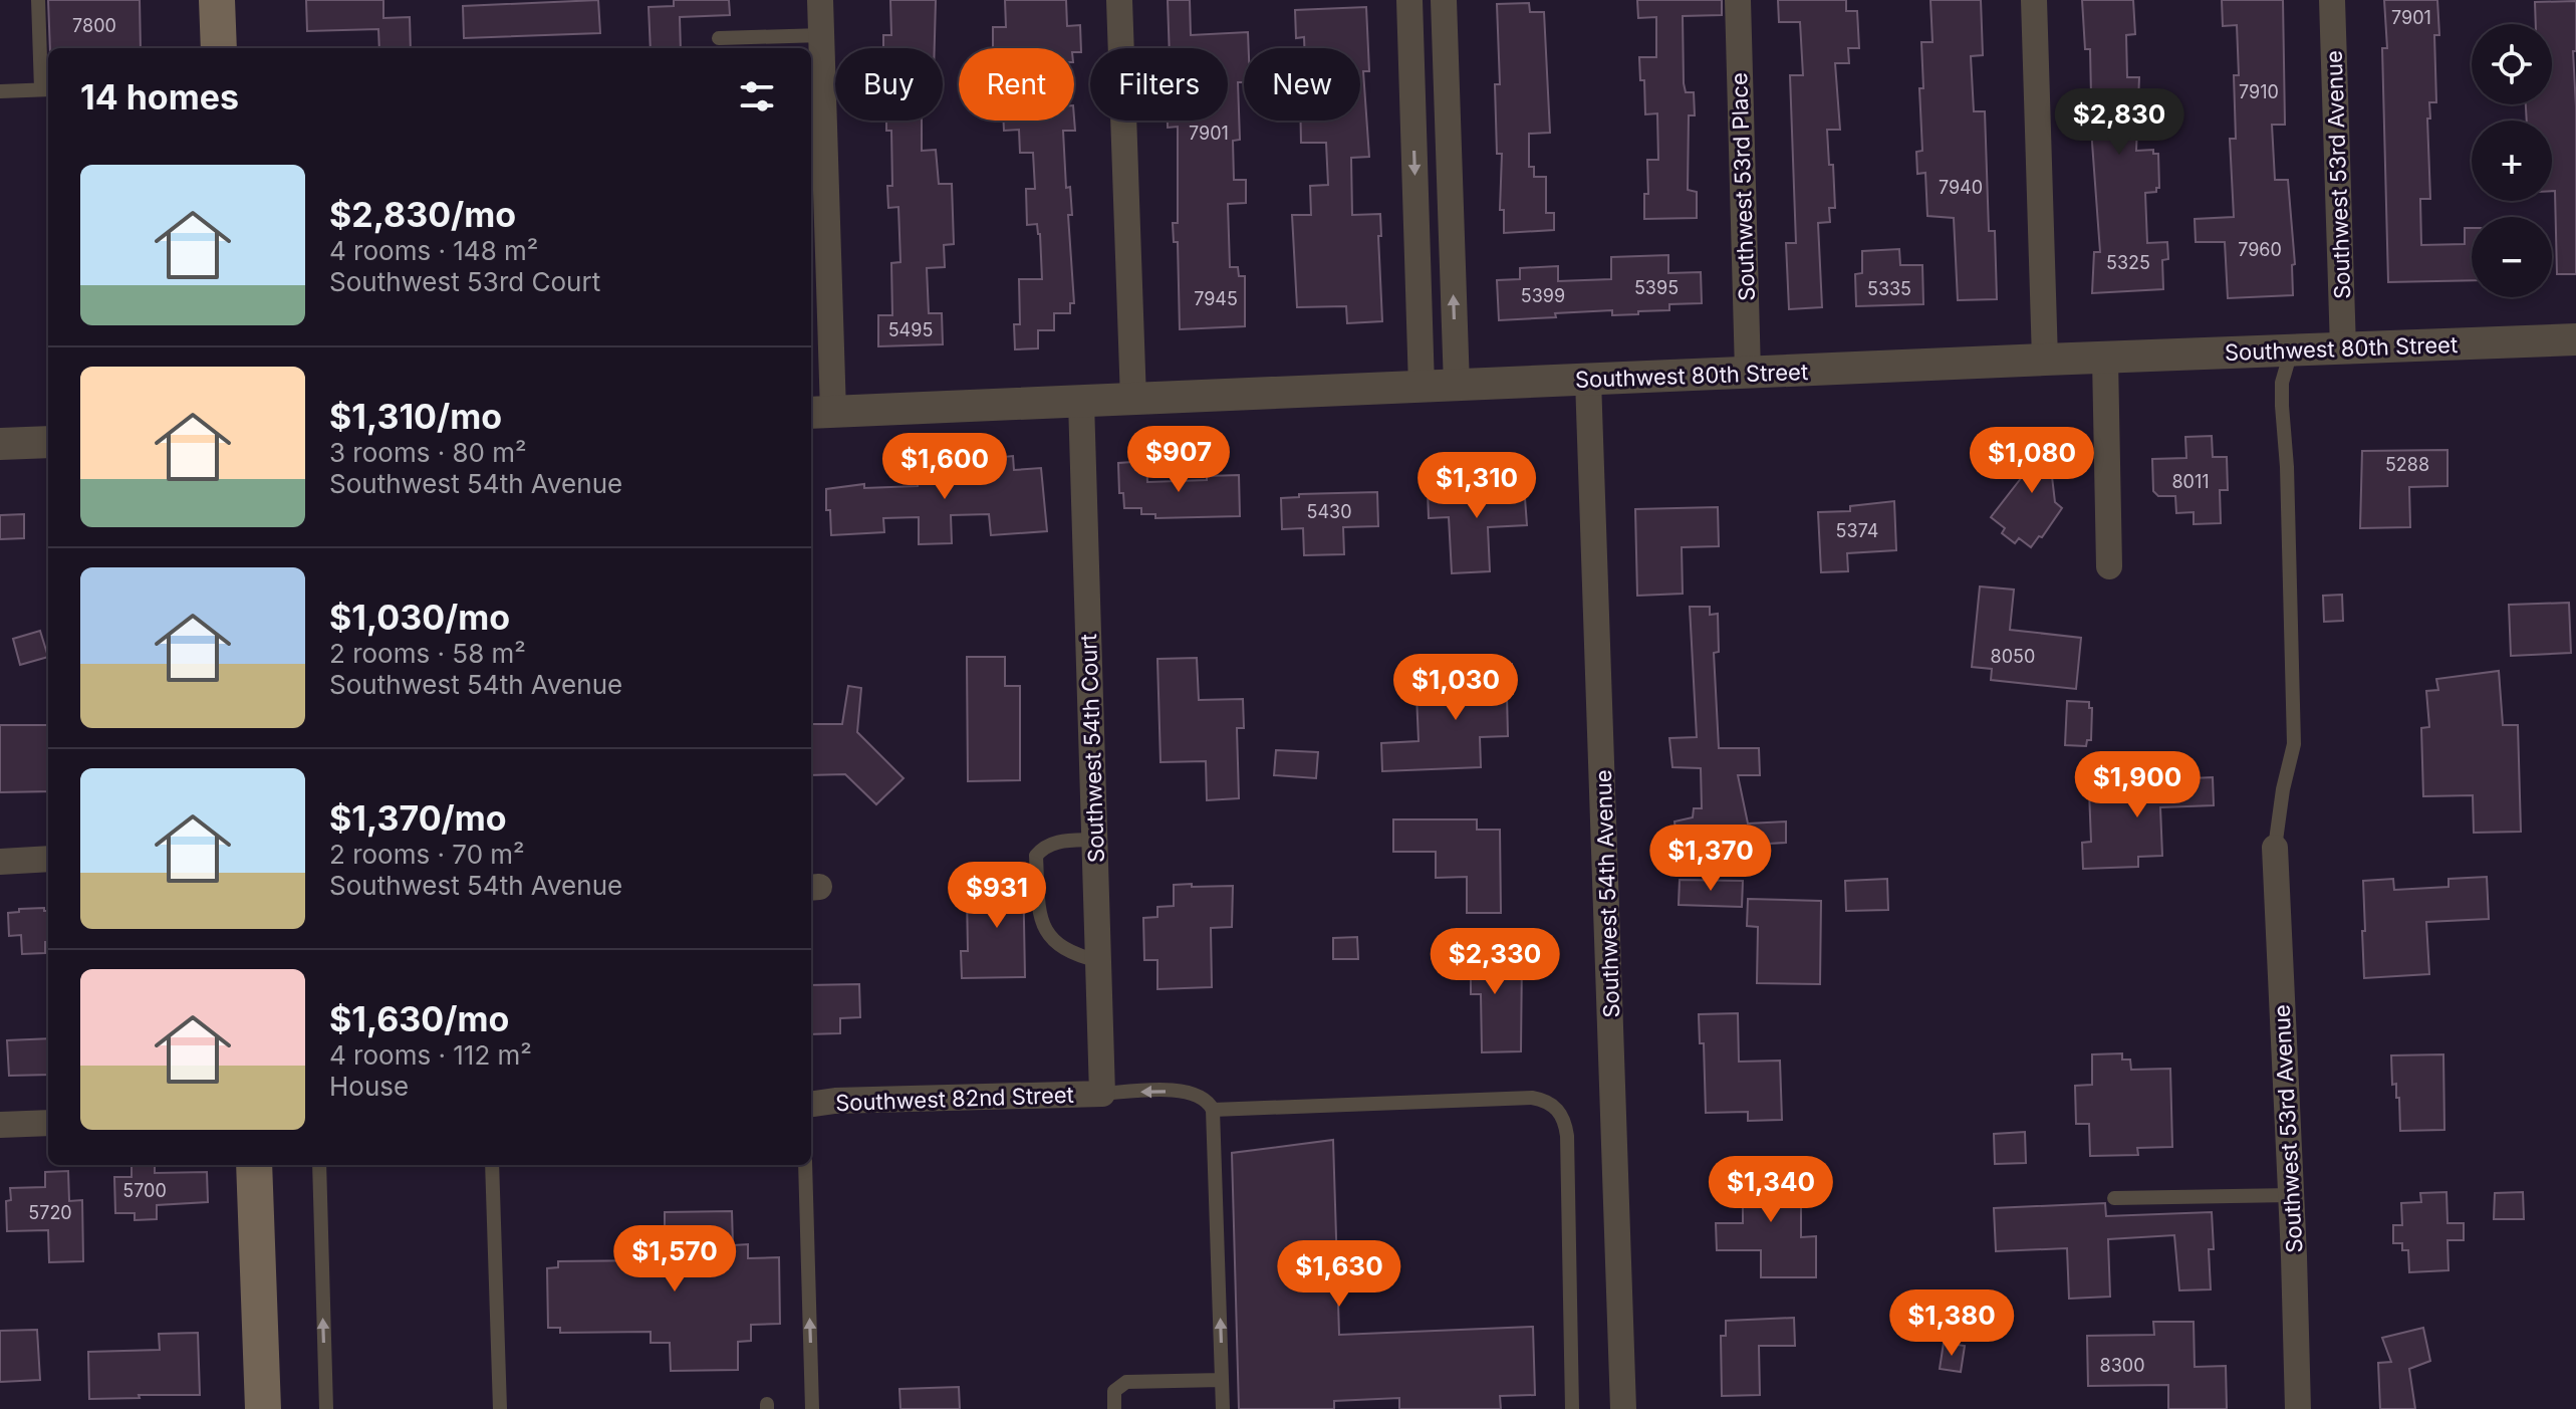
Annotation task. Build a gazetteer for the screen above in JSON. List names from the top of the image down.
{
  "streets": {
    "street": [
      "Southwest 53rd Avenue",
      "Southwest 53rd Place",
      "Southwest 80th Street",
      "Southwest 54th Court",
      "Southwest 54th Avenue",
      "Southwest 82nd Street"
    ]
  },
  "crossings": [
    ["Southwest 53rd Avenue", "Southwest 80th Street"],
    ["Southwest 53rd Place", "Southwest 80th Street"],
    ["Southwest 80th Street", "Southwest 54th Court"],
    ["Southwest 80th Street", "Southwest 54th Avenue"],
    ["Southwest 54th Court", "Southwest 82nd Street"]
  ],
  "house_numbers": [
    "7901",
    "7800",
    "7910",
    "7901",
    "7940",
    "7960",
    "5325",
    "5395",
    "5335",
    "5399",
    "7945",
    "5495",
    "5288",
    "8011",
    "5430",
    "5374",
    "8050",
    "5700",
    "5720",
    "8300"
  ],
  "page": {
    "map_buttons": ["+", "−"],
    "chip": [
      "Buy",
      "Rent",
      "Filters",
      "New"
    ],
    "heading": "14 homes",
    "price": [
      "$2,830",
      "$907",
      "$1,080",
      "$1,600",
      "$1,310",
      "$1,030",
      "$1,900",
      "$1,370",
      "$931",
      "$2,330",
      "$1,340",
      "$1,570",
      "$1,630",
      "$1,380"
    ],
    "list": [
      {
        "name": "$2,830/mo",
        "note": "4 rooms · 148 m² · Southwest 53rd Court"
      },
      {
        "name": "$1,310/mo",
        "note": "3 rooms · 80 m² · Southwest 54th Avenue"
      },
      {
        "name": "$1,030/mo",
        "note": "2 rooms · 58 m² · Southwest 54th Avenue"
      },
      {
        "name": "$1,370/mo",
        "note": "2 rooms · 70 m² · Southwest 54th Avenue"
      },
      {
        "name": "$1,630/mo",
        "note": "4 rooms · 112 m² · House"
      }
    ]
  }
}
